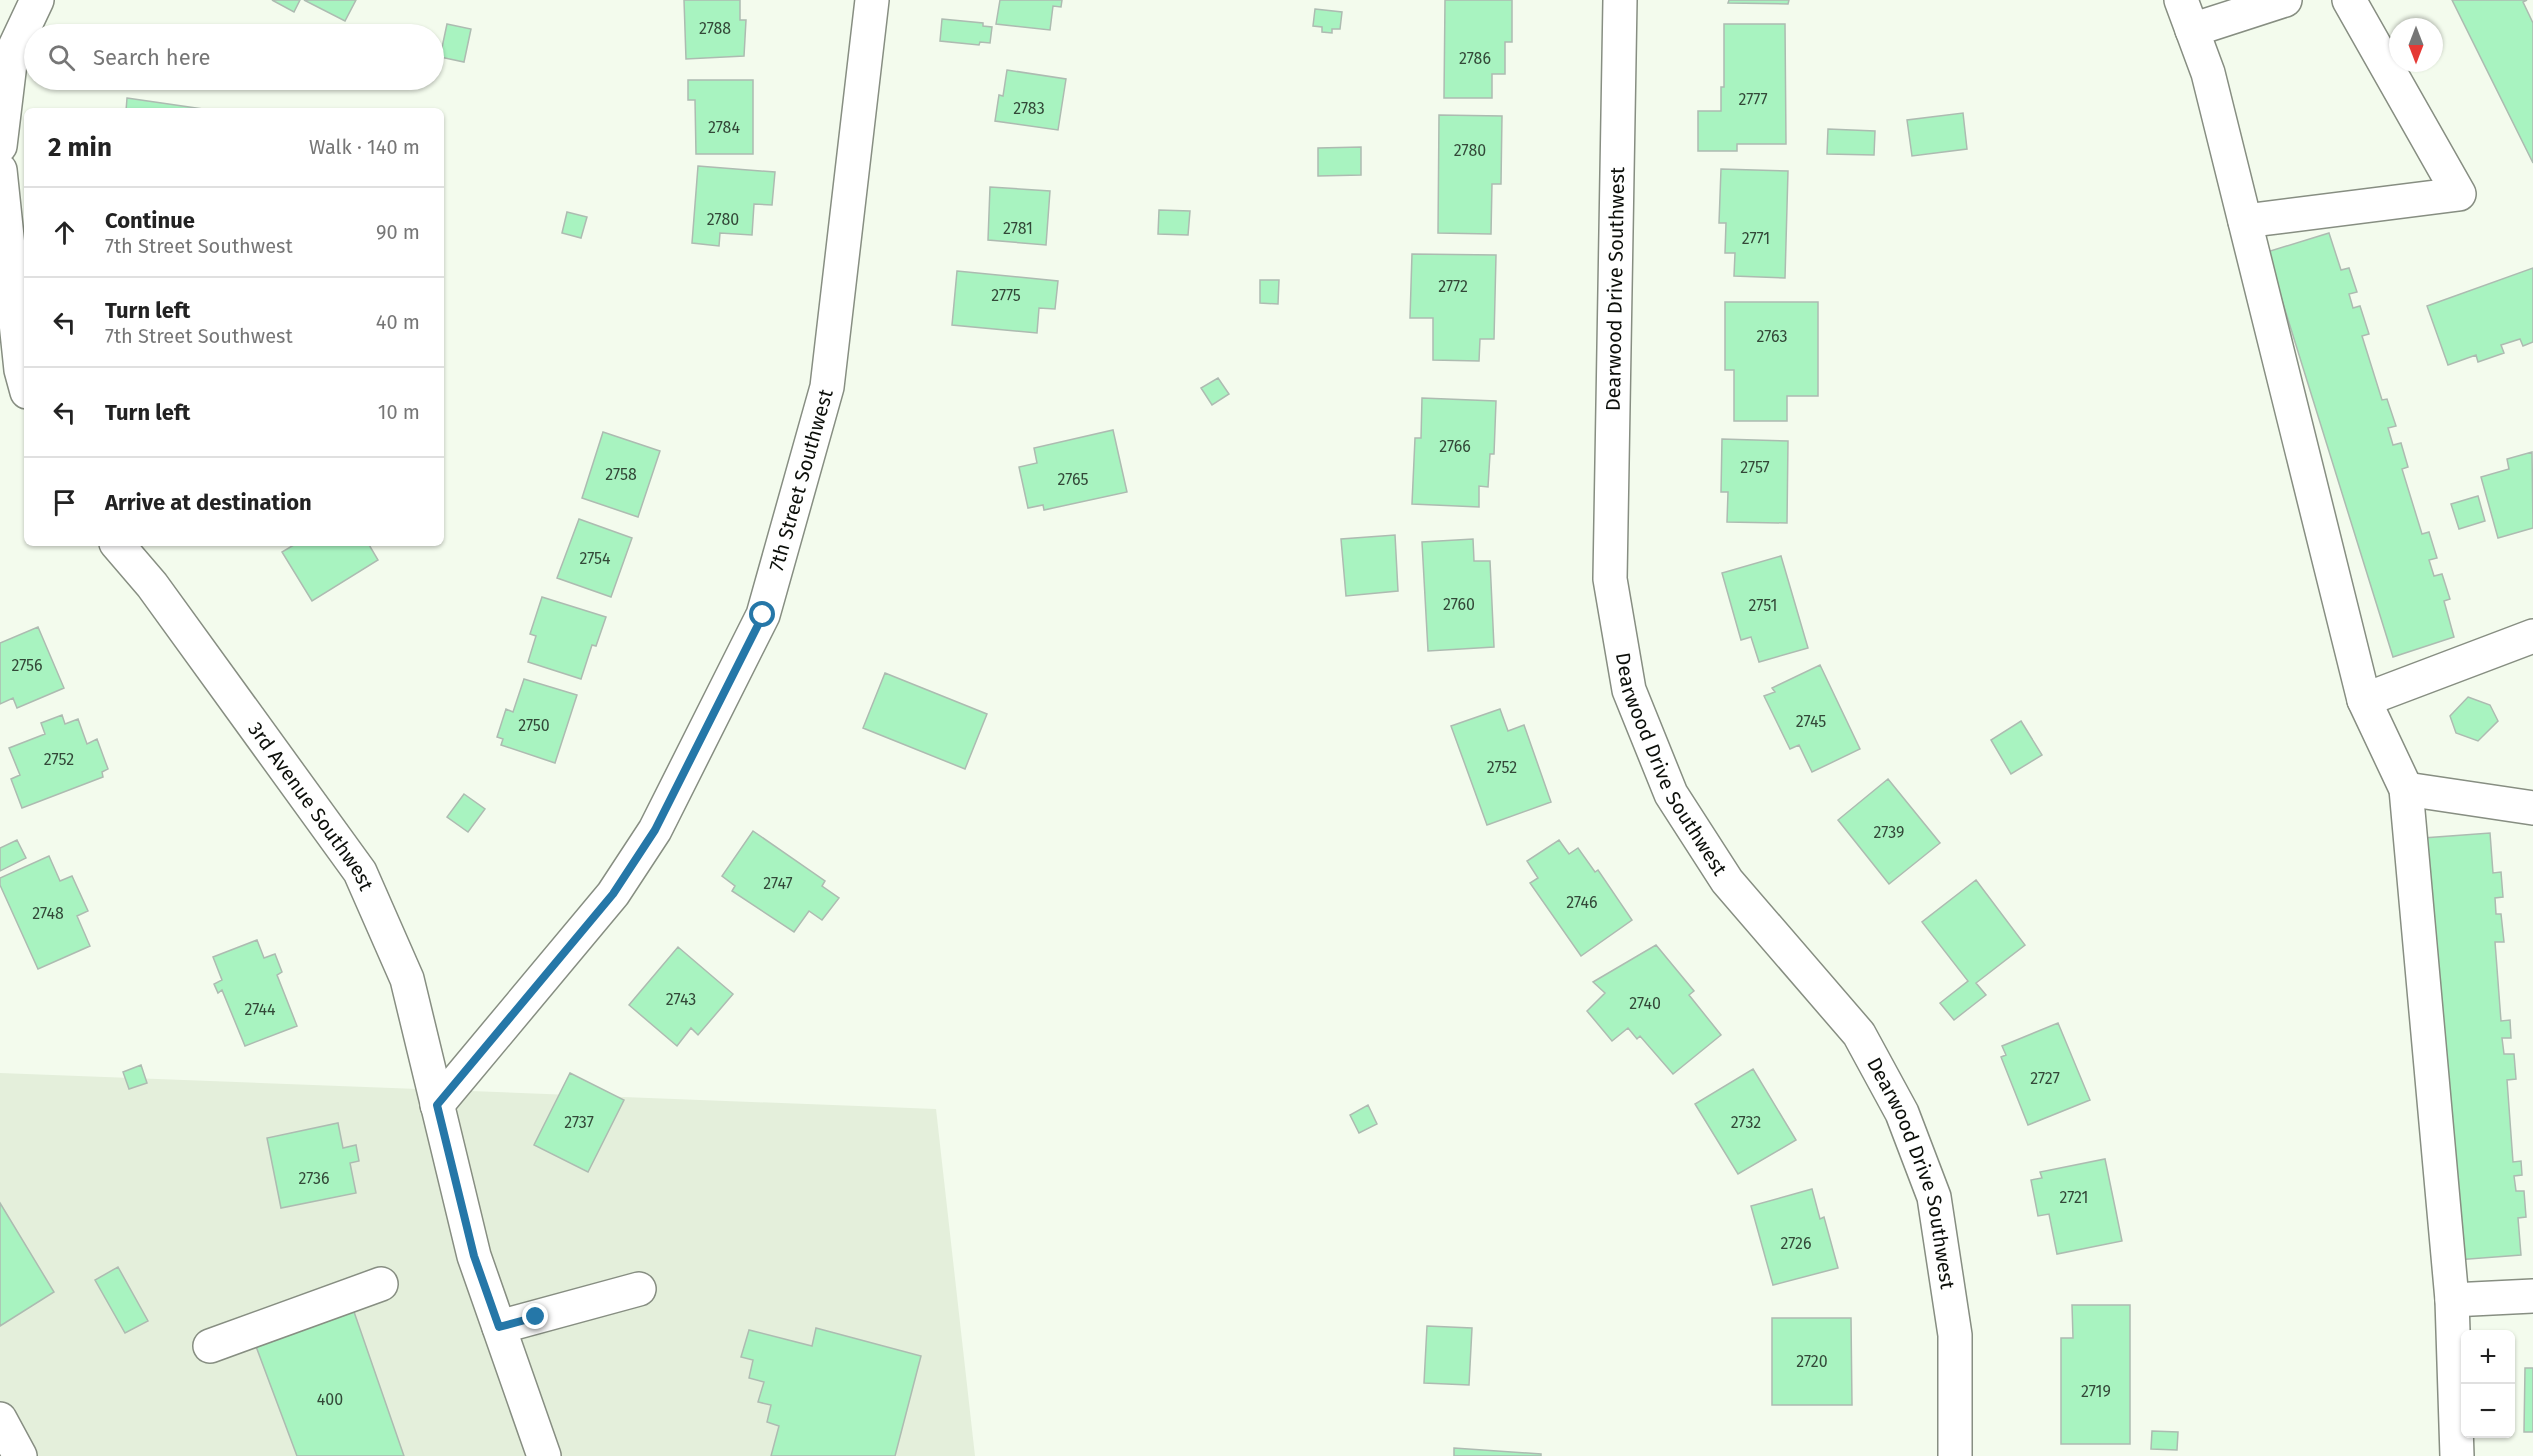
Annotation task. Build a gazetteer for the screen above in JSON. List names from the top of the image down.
{
  "streets": {
    "street": ["Dearwood Drive Southwest", "7th Street Southwest", "3rd Avenue Southwest"]
  },
  "crossings": [
    ["7th Street Southwest", "3rd Avenue Southwest"]
  ],
  "house_numbers": [
    "2788",
    "2786",
    "2777",
    "2783",
    "2784",
    "2780",
    "2780",
    "2781",
    "2771",
    "2772",
    "2775",
    "2763",
    "2766",
    "2757",
    "2758",
    "2765",
    "2754",
    "2760",
    "2751",
    "2756",
    "2745",
    "2750",
    "2752",
    "2752",
    "2739",
    "2747",
    "2746",
    "2748",
    "2743",
    "2740",
    "2744",
    "2727",
    "2737",
    "2732",
    "2736",
    "2721",
    "2726",
    "2720",
    "2719",
    "400"
  ],
  "north": "bottom",
  "page": {
    "search": "Search here",
    "heading": ["2 min", "Walk · 140 m"],
    "list": [
      ["Continue", "7th Street Southwest", "90 m"],
      ["Turn left", "7th Street Southwest", "40 m"],
      ["Turn left", "10 m"],
      "Arrive at destination"
    ],
    "map_buttons": ["+", "−"]
  }
}
